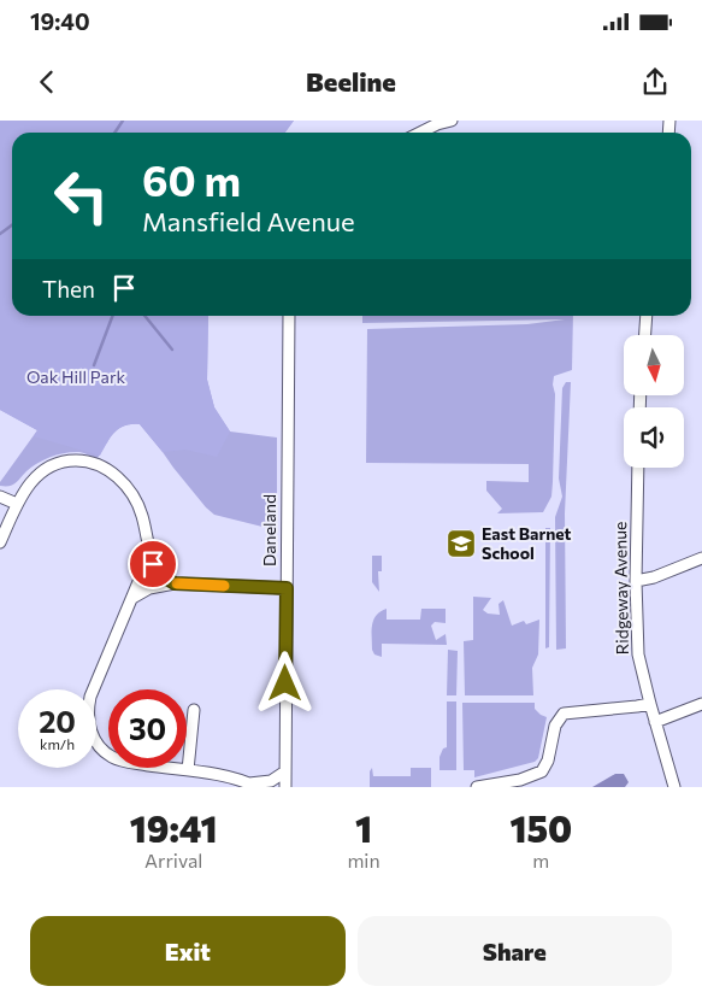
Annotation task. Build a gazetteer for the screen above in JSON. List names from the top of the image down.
{
  "streets": {
    "street": ["Daneland", "Ridgeway Avenue"]
  },
  "parks": ["Oak Hill Park"],
  "places": {
    "school or university": ["East Barnet School"]
  },
  "north": "bottom",
  "page": {
    "status": "19:40",
    "header": "Beeline",
    "turn": ["60 m", "Mansfield Avenue"],
    "then": "Then",
    "speed": "20 km/h",
    "limit": "30",
    "eta": [
      "19:41",
      "Arrival",
      "1",
      "min",
      "150",
      "m"
    ],
    "buttons": ["Exit", "Share"]
  }
}
